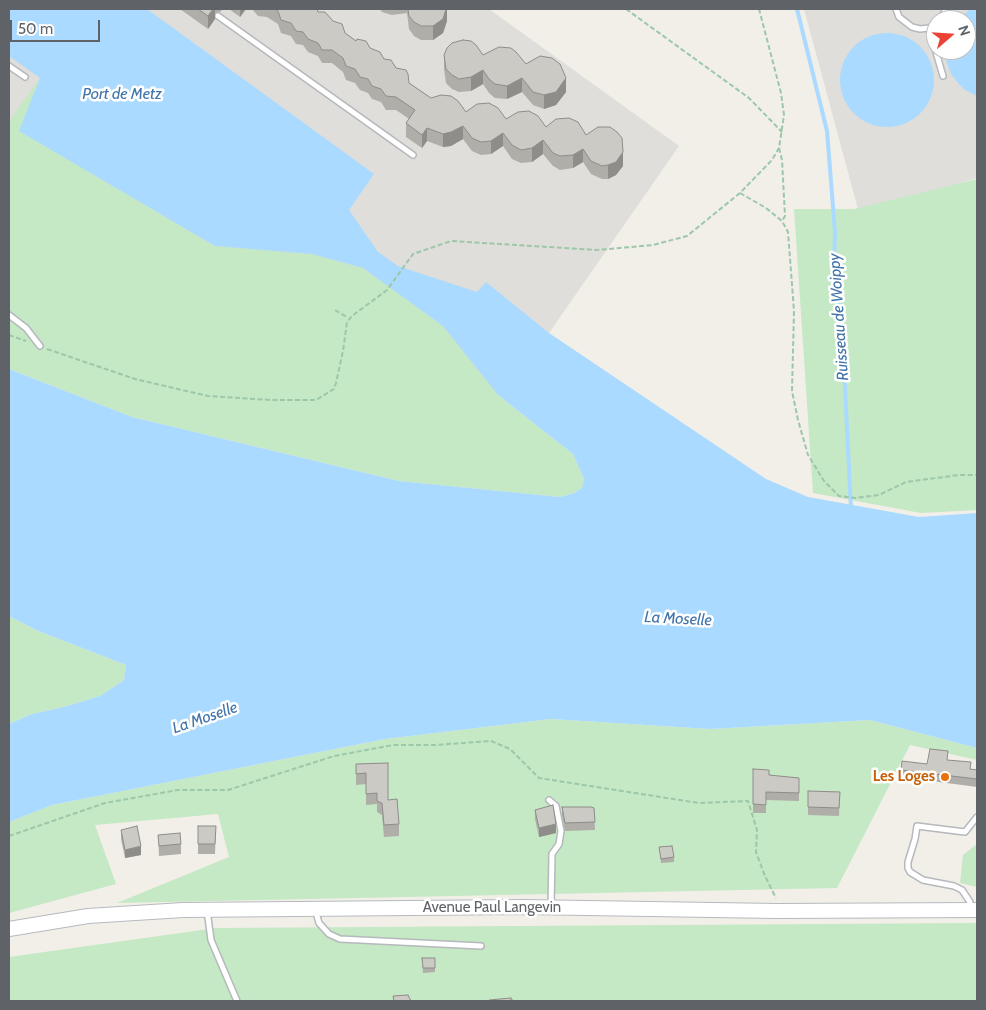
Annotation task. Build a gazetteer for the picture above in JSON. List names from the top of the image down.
{
  "streets": {
    "main road": ["Avenue Paul Langevin"]
  },
  "water": ["Port de Metz", "Ruisseau de Woippy", "La Moselle"],
  "places": ["Les Loges"],
  "scale_bar": "50 m",
  "north": "right"
}
